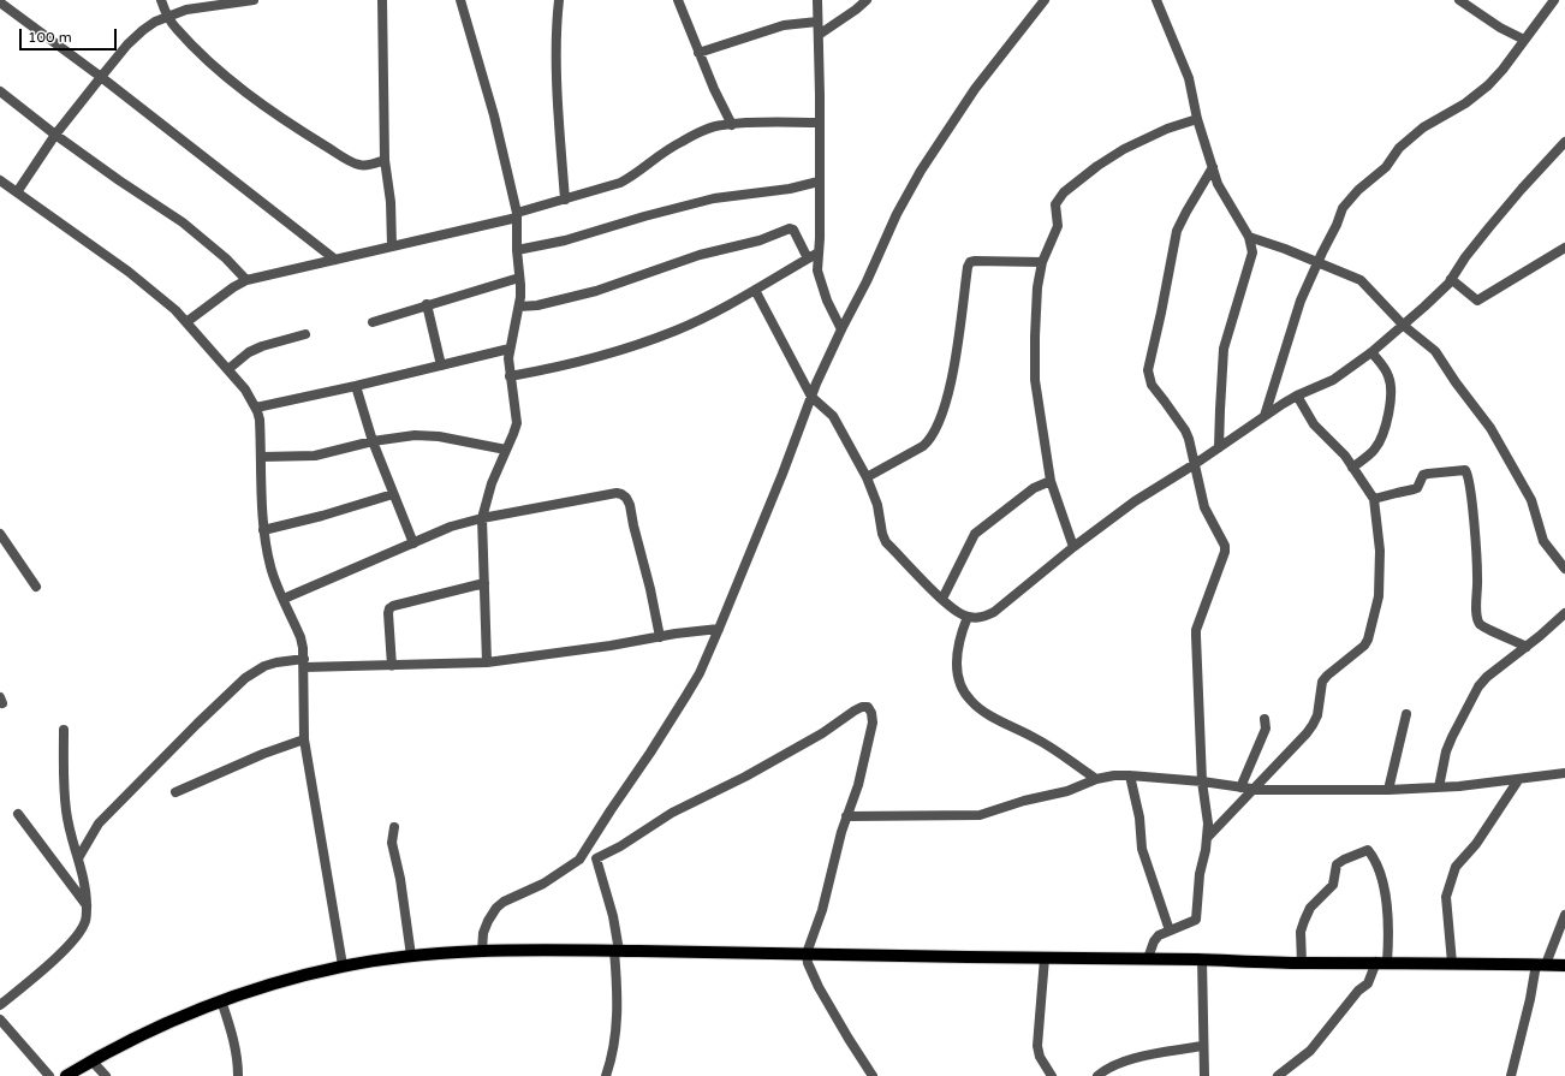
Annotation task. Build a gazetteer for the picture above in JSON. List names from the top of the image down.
{
  "scale_bar": "100 m"
}
